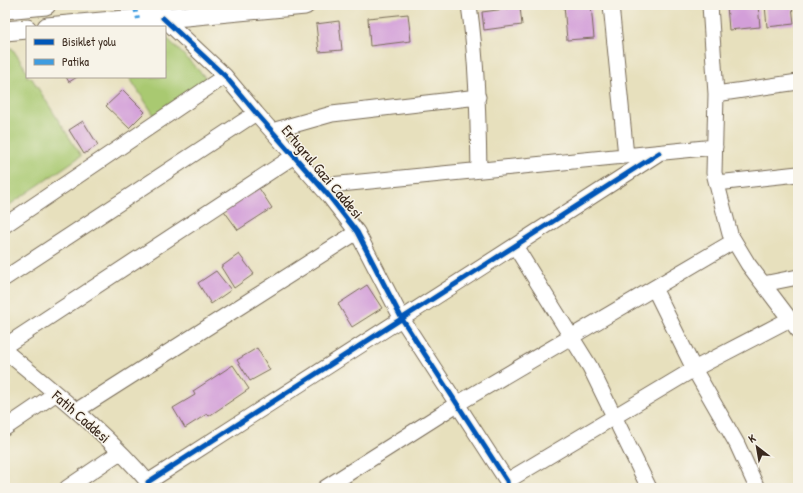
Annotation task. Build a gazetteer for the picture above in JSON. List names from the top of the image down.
{
  "streets": {
    "street": ["Ertugrul Gazi Caddesi", "Fatih Caddesi"]
  },
  "legend": ["Bisiklet yolu", "Patika"],
  "north": "top left"
}
